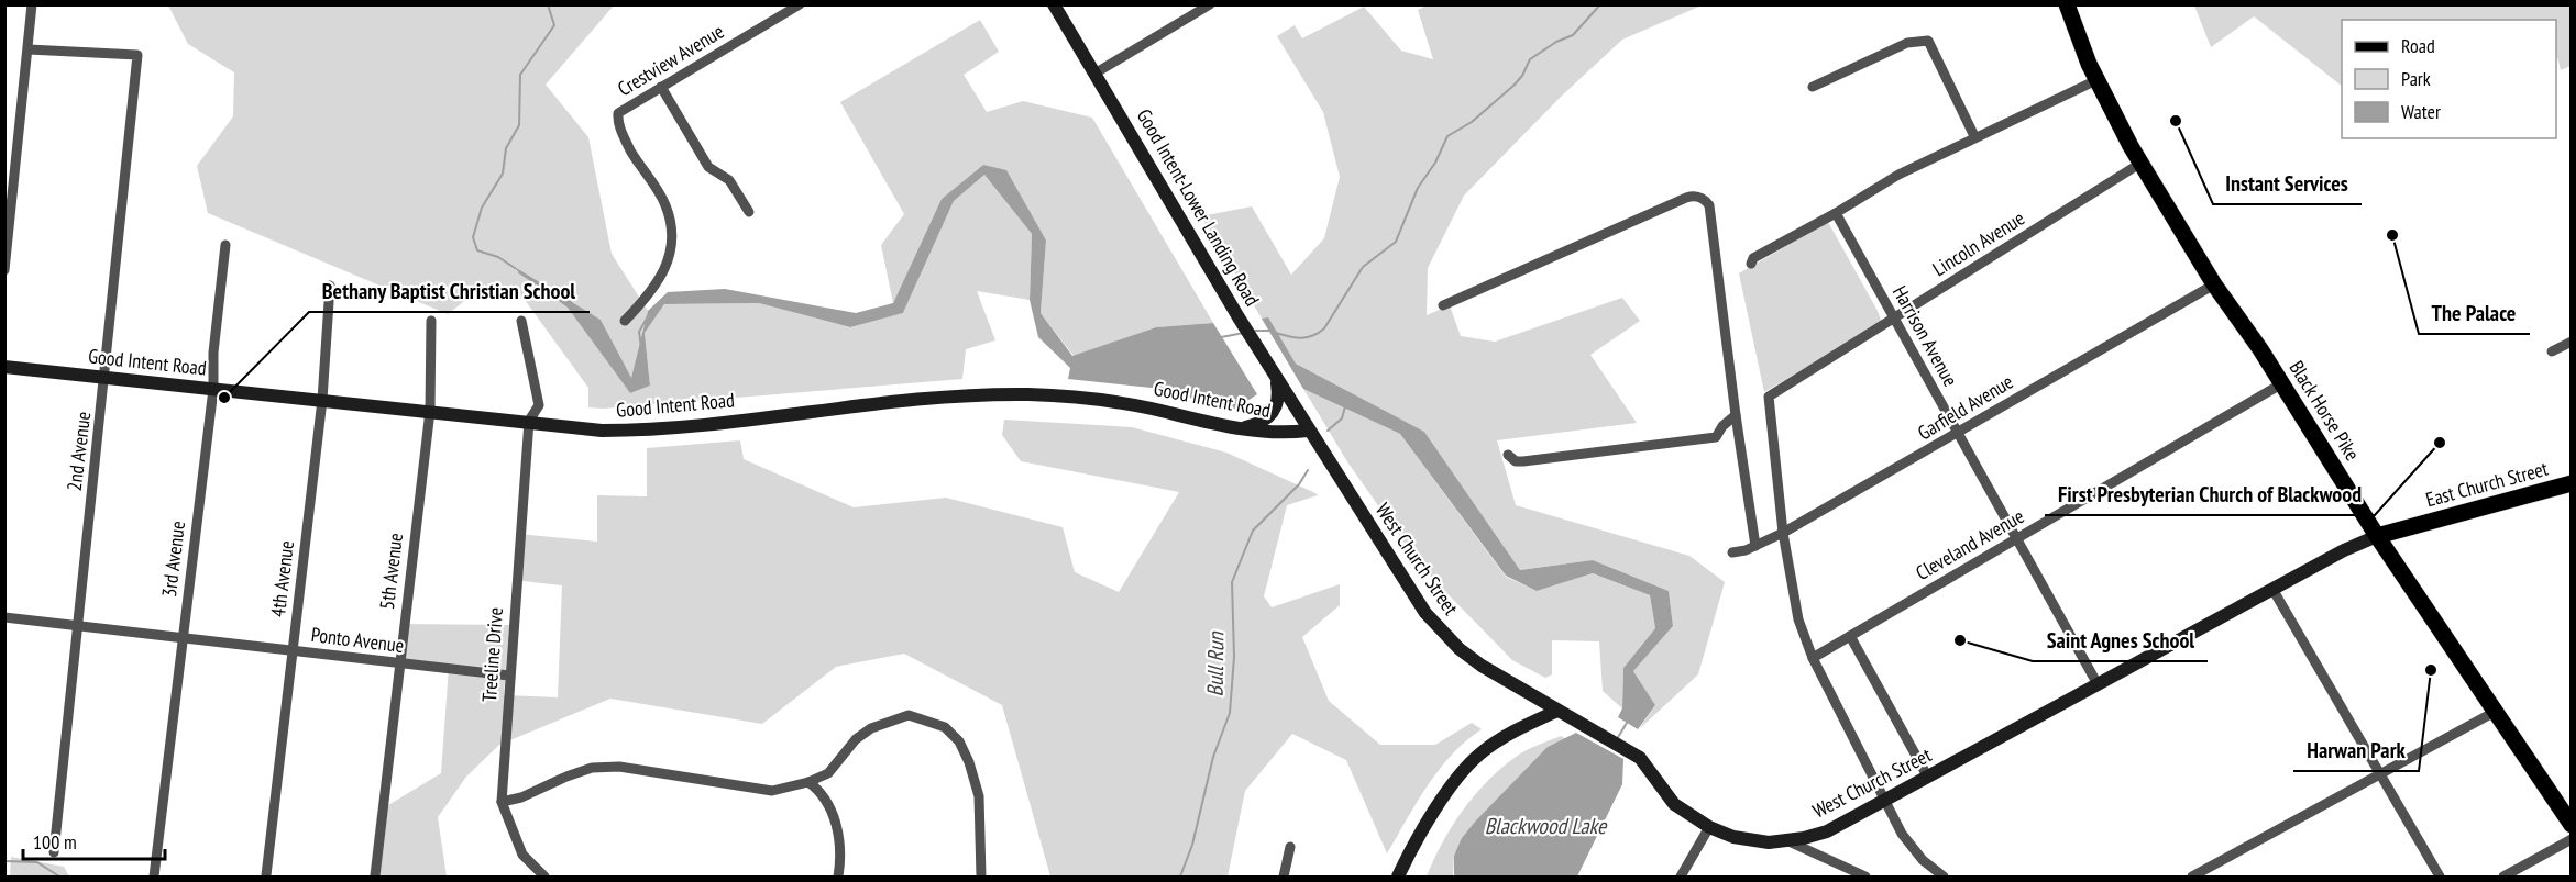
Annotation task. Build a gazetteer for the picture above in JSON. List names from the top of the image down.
{
  "streets": {
    "main road": [
      "Good Intent-Lower Landing Road",
      "Good Intent Road",
      "Black Horse Pike",
      "East Church Street",
      "West Church Street"
    ],
    "street": [
      "Crestview Avenue",
      "Lincoln Avenue",
      "Harrison Avenue",
      "Garfield Avenue",
      "2nd Avenue",
      "Cleveland Avenue",
      "3rd Avenue",
      "5th Avenue",
      "4th Avenue",
      "Ponto Avenue",
      "Treeline Drive"
    ]
  },
  "crossings": [
    ["Good Intent-Lower Landing Road", "Good Intent Road"],
    ["Good Intent-Lower Landing Road", "West Church Street"],
    ["Lincoln Avenue", "Harrison Avenue"],
    ["Lincoln Avenue", "Garfield Avenue"],
    ["Lincoln Avenue", "Black Horse Pike"],
    ["Harrison Avenue", "Garfield Avenue"],
    ["Harrison Avenue", "Cleveland Avenue"],
    ["Harrison Avenue", "West Church Street"],
    ["Good Intent Road", "2nd Avenue"],
    ["Good Intent Road", "3rd Avenue"],
    ["Good Intent Road", "West Church Street"],
    ["Good Intent Road", "5th Avenue"],
    ["Good Intent Road", "4th Avenue"],
    ["Good Intent Road", "Treeline Drive"],
    ["Garfield Avenue", "Black Horse Pike"],
    ["Black Horse Pike", "East Church Street"],
    ["Black Horse Pike", "Cleveland Avenue"],
    ["Black Horse Pike", "West Church Street"],
    ["2nd Avenue", "Ponto Avenue"],
    ["East Church Street", "West Church Street"],
    ["3rd Avenue", "Ponto Avenue"],
    ["5th Avenue", "Ponto Avenue"],
    ["4th Avenue", "Ponto Avenue"],
    ["Ponto Avenue", "Treeline Drive"]
  ],
  "water": ["Bull Run", "Blackwood Lake"],
  "places": [
    "Instant Services",
    "The Palace",
    "Bethany Baptist Christian School",
    "First Presbyterian Church of Blackwood",
    "Saint Agnes School",
    "Harwan Park"
  ],
  "legend": ["Road", "Park", "Water"],
  "scale_bar": "100 m"
}
